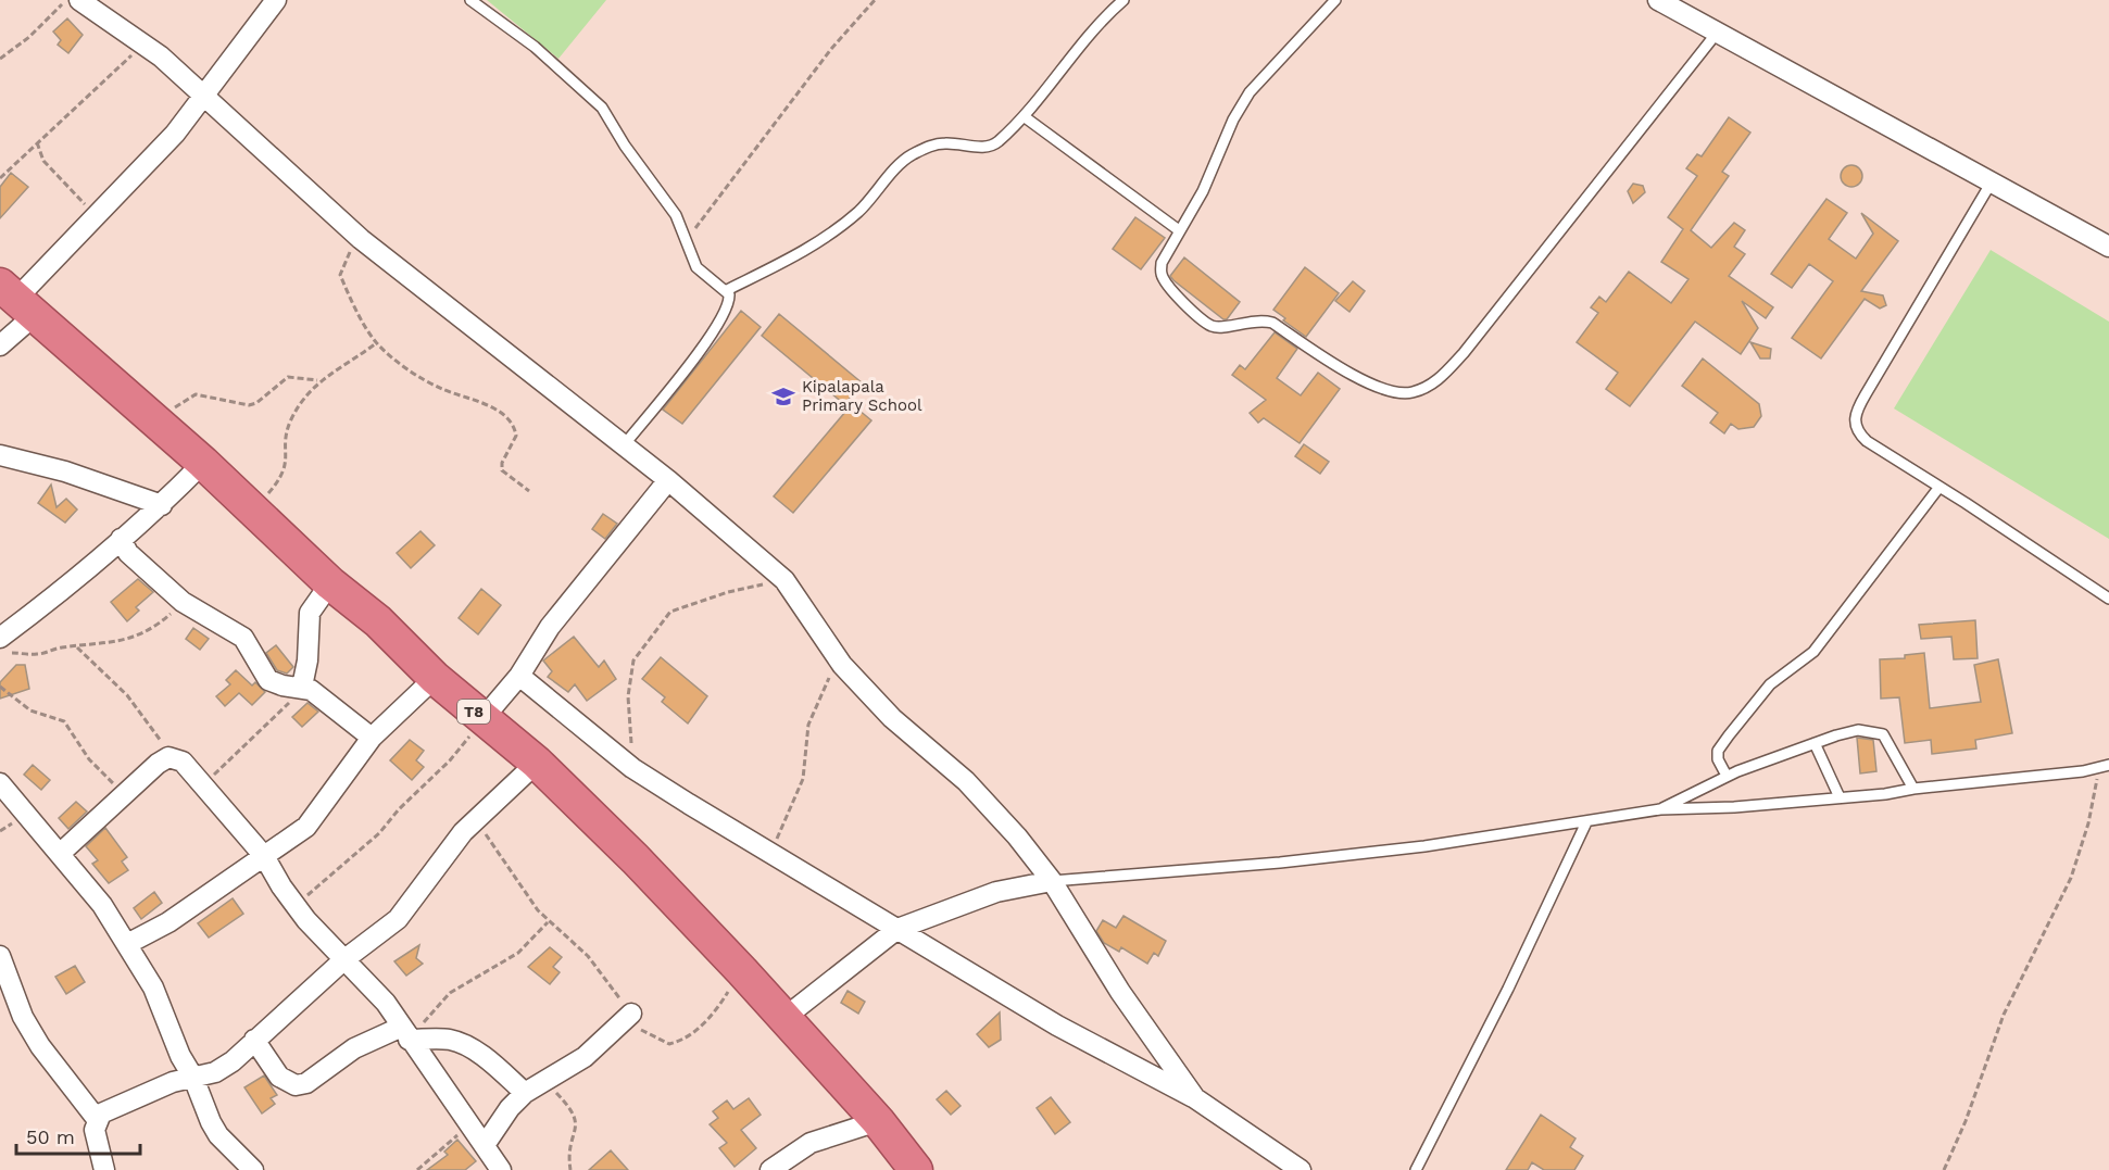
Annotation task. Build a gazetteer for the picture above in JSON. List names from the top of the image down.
{
  "streets": {
    "highway": ["T8"]
  },
  "places": {
    "school or university": ["Kipalapala Primary School"]
  },
  "scale_bar": "50 m"
}
